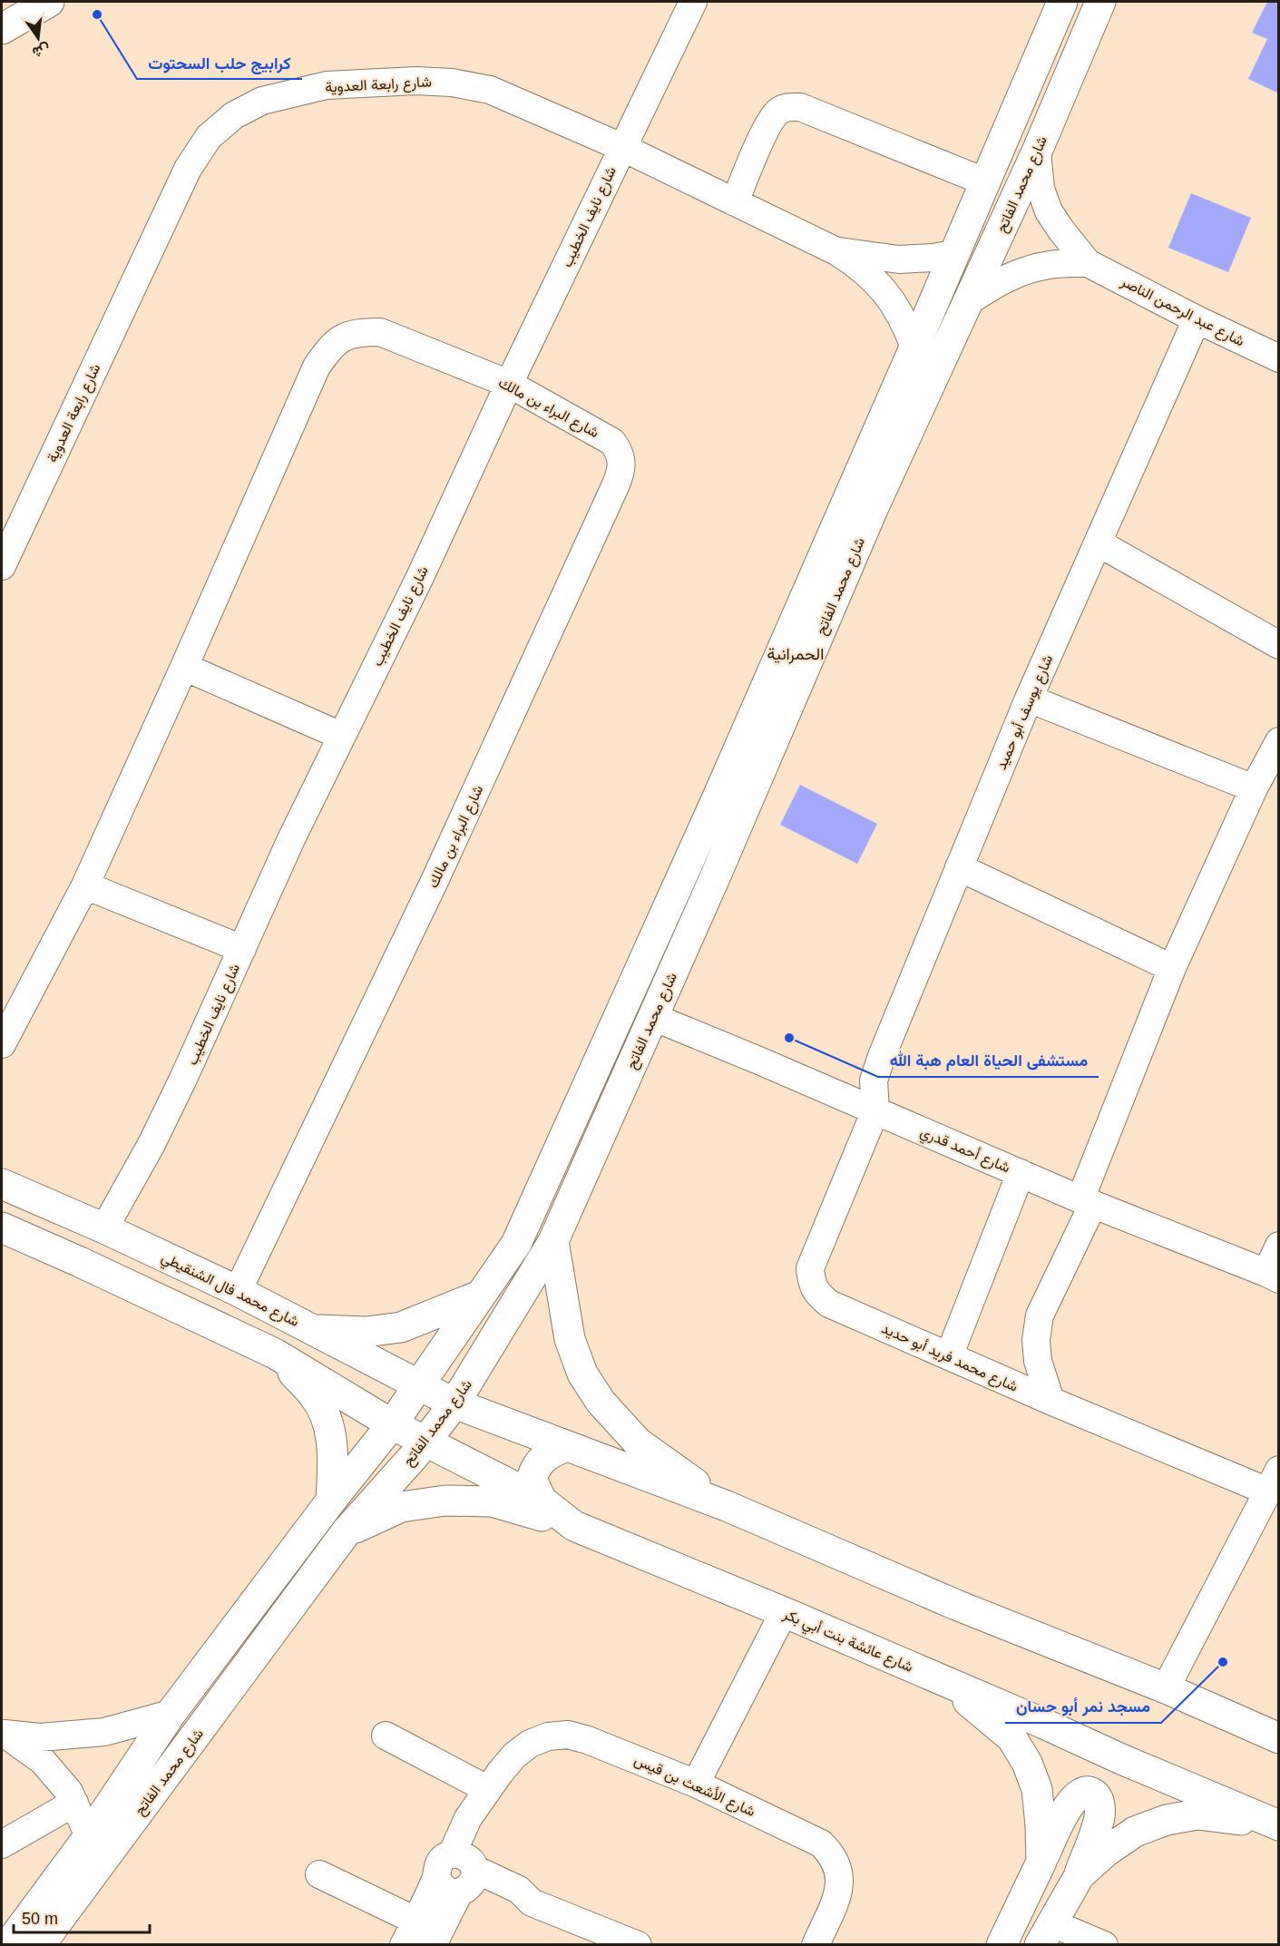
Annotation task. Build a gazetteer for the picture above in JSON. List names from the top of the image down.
{
  "streets": {
    "main road": ["شارع محمد الفاتح", "شارع محمد فال الشنقيطي", "شارع عائشة بنت أبي بكر"],
    "street": [
      "شارع رابعة العدوية",
      "شارع نايف الخطيب",
      "شارع عبد الرحمن الناصر",
      "شارع البراء بن مالك",
      "شارع يوسف أبو حميد",
      "شارع أحمد قدري",
      "شارع محمد فريد أبو حديد",
      "شارع الأشعث بن قيس"
    ]
  },
  "crossings": [
    ["شارع رابعة العدوية", "شارع محمد الفاتح"],
    ["شارع رابعة العدوية", "شارع نايف الخطيب"],
    ["شارع محمد الفاتح", "شارع عبد الرحمن الناصر"],
    ["شارع محمد الفاتح", "شارع أحمد قدري"],
    ["شارع محمد الفاتح", "شارع محمد فال الشنقيطي"],
    ["شارع محمد الفاتح", "شارع عائشة بنت أبي بكر"],
    ["شارع نايف الخطيب", "شارع البراء بن مالك"],
    ["شارع نايف الخطيب", "شارع محمد فال الشنقيطي"],
    ["شارع عبد الرحمن الناصر", "شارع يوسف أبو حميد"],
    ["شارع البراء بن مالك", "شارع محمد فال الشنقيطي"],
    ["شارع يوسف أبو حميد", "شارع أحمد قدري"],
    ["شارع يوسف أبو حميد", "شارع محمد فريد أبو حديد"],
    ["شارع أحمد قدري", "شارع محمد فريد أبو حديد"]
  ],
  "districts": ["الحمرانية"],
  "places": ["كرابيج حلب السحتوت", "مستشفى الحياة العام هبة الله", "مسجد نمر أبو حسان"],
  "scale_bar": "50 m",
  "north": "bottom"
}
